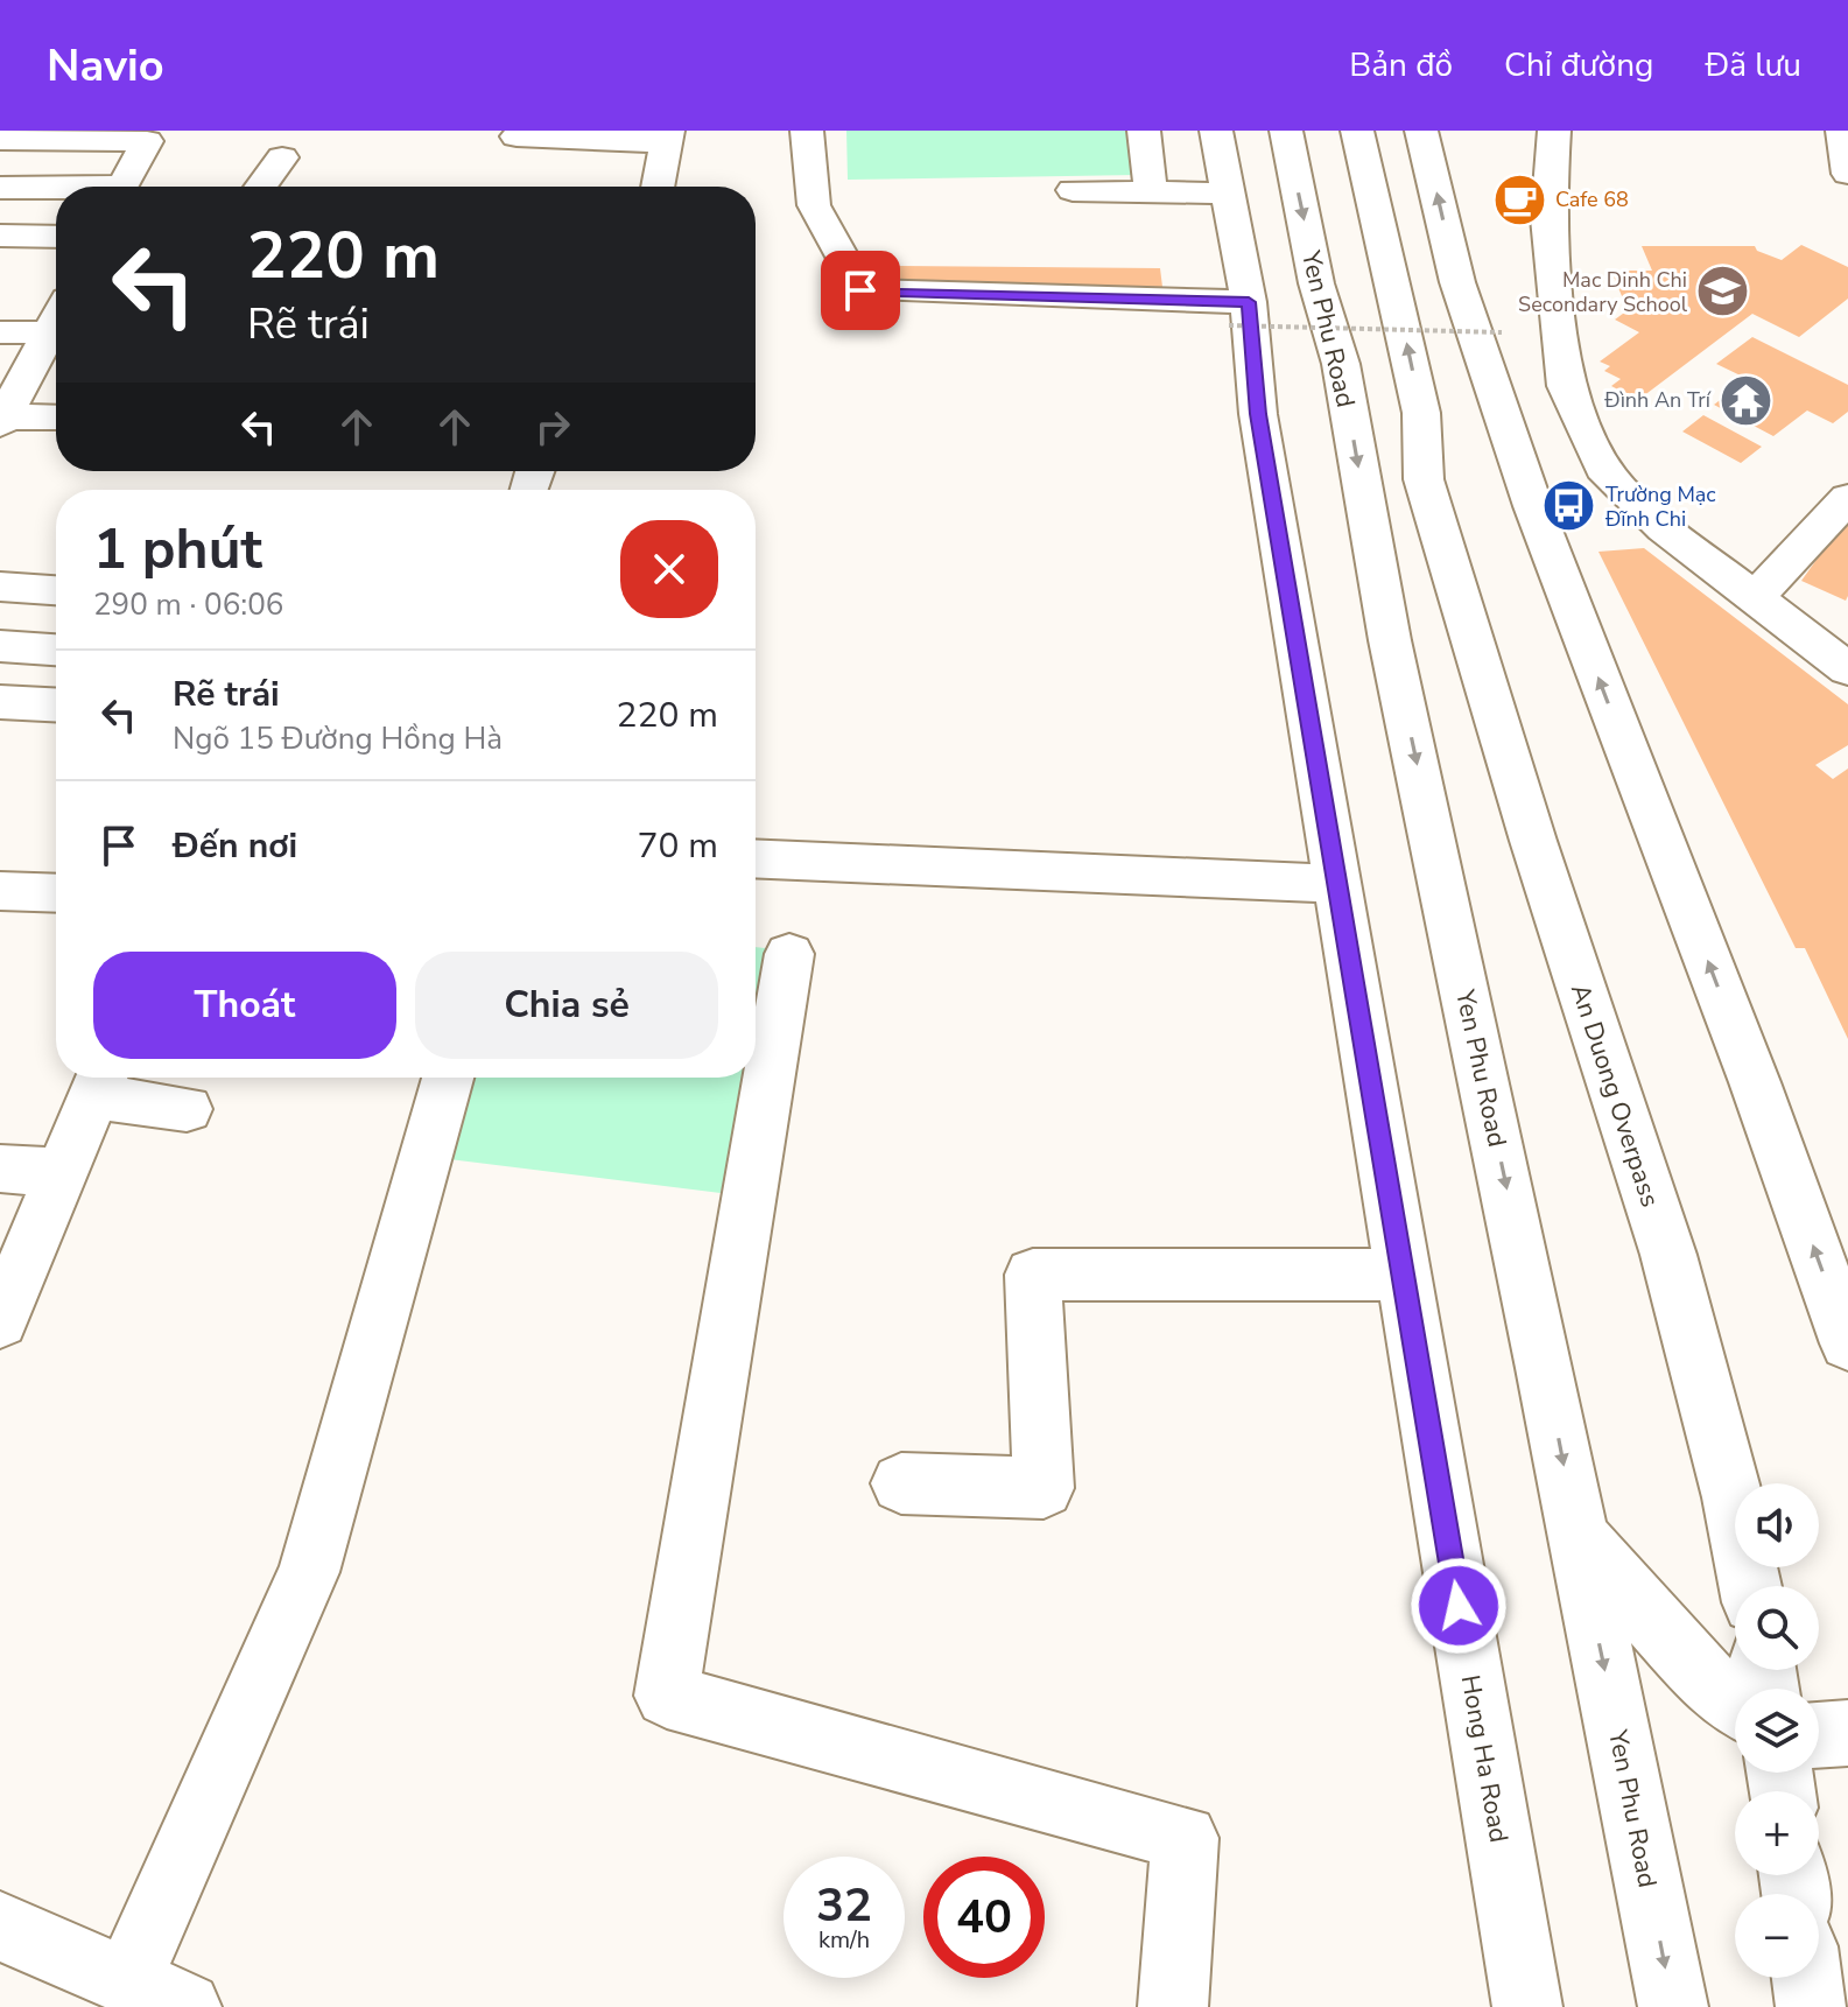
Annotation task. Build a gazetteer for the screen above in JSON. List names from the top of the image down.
{
  "streets": {
    "main road": ["Yen Phu Road", "An Duong Overpass", "Hong Ha Road"]
  },
  "places": {
    "cafe": ["Cafe 68"],
    "school or university": ["Mac Dinh Chi Secondary School"],
    "temple": ["Đình An Trí"],
    "bus stop": ["Trường Mạc Đĩnh Chi"]
  },
  "page": {
    "header": "Navio",
    "nav": ["Bản đồ", "Chỉ đường", "Đã lưu"],
    "turn": ["220 m", "Rẽ trái"],
    "heading": ["1 phút", "290 m · 06:06"],
    "list": [
      {
        "name": "Rẽ trái",
        "note": "Ngõ 15 Đường Hồng Hà",
        "value": "220 m"
      },
      {
        "name": "Đến nơi",
        "value": "70 m"
      }
    ],
    "buttons": ["Thoát", "Chia sẻ"],
    "map_buttons": ["+", "−"],
    "speed": "32 km/h",
    "limit": "40"
  }
}
